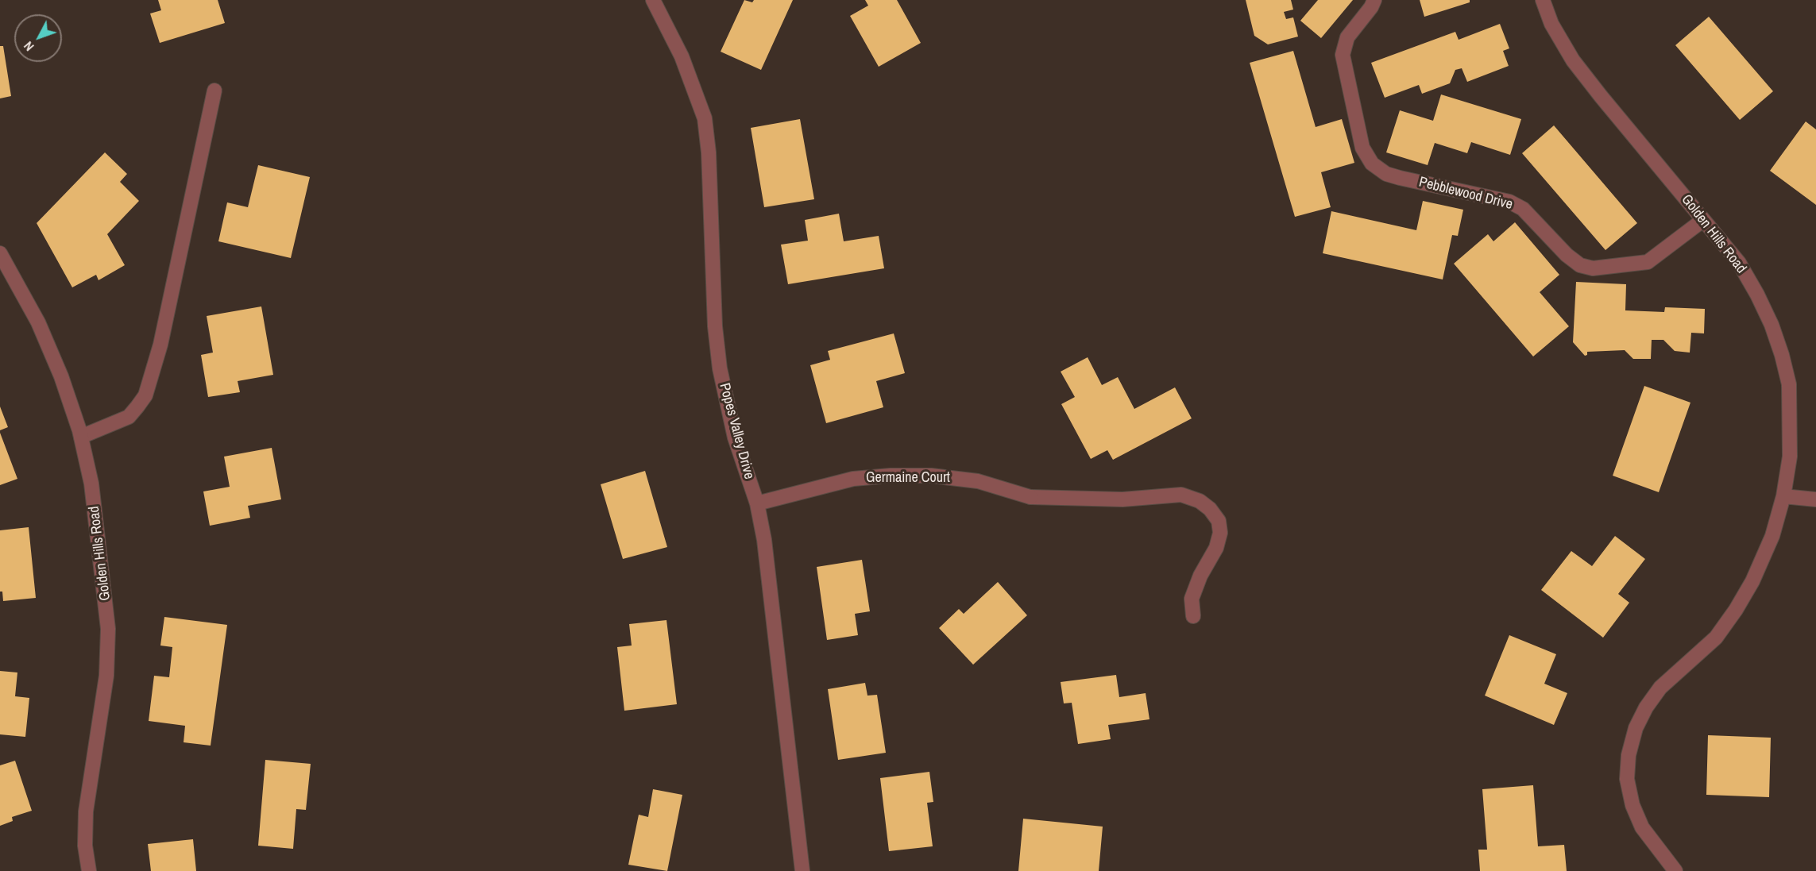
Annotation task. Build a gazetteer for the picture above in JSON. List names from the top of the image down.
{
  "streets": {
    "street": [
      "Pebblewood Drive",
      "Golden Hills Road",
      "Popes Valley Drive",
      "Germaine Court"
    ]
  },
  "crossings": [
    ["Pebblewood Drive", "Golden Hills Road"],
    ["Popes Valley Drive", "Germaine Court"]
  ],
  "north": "bottom left"
}
